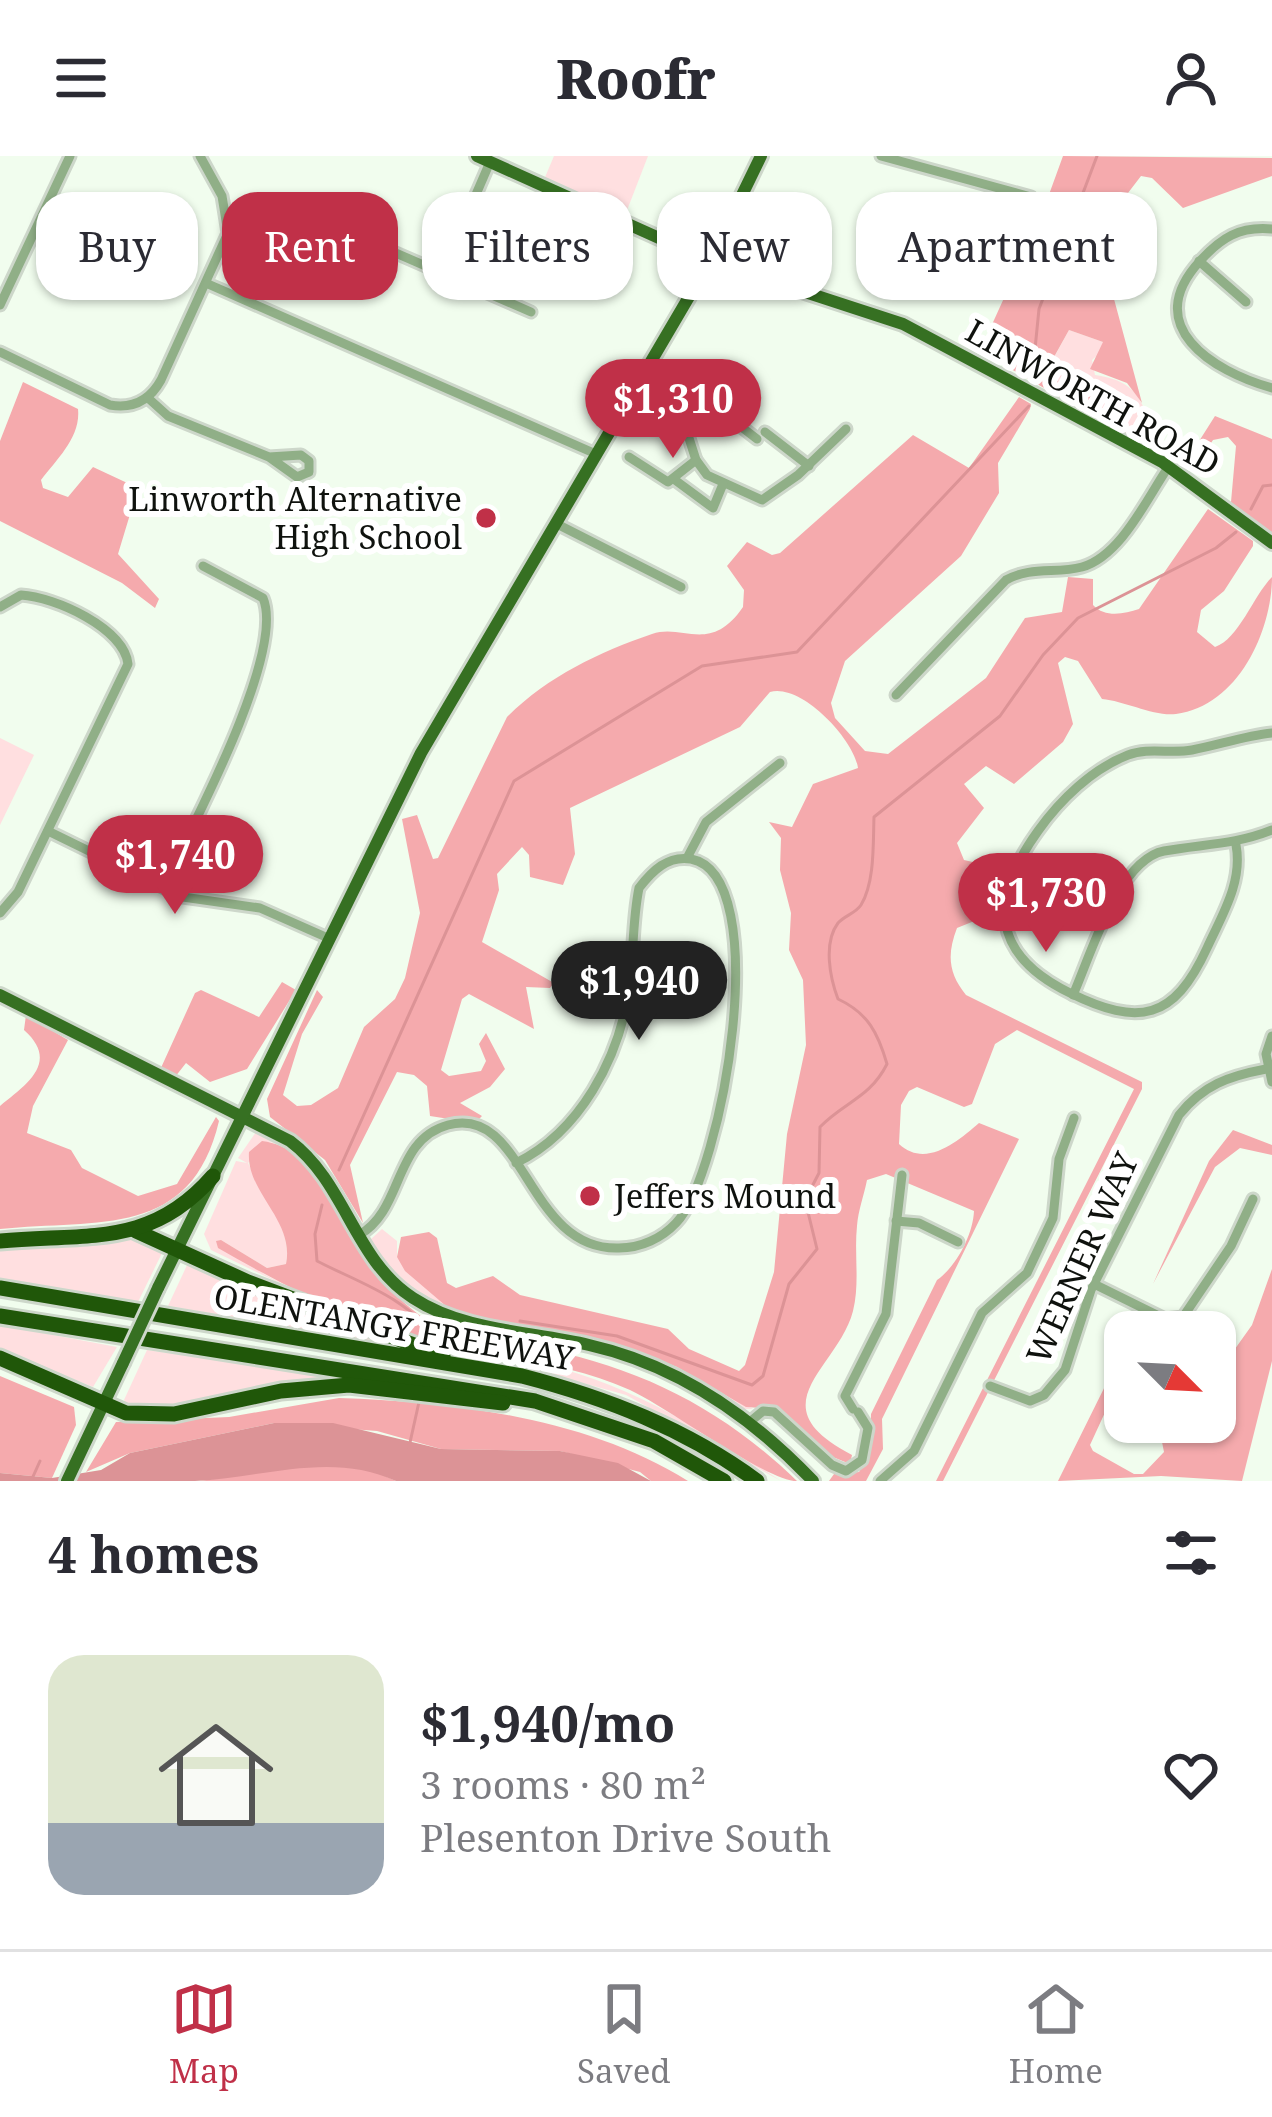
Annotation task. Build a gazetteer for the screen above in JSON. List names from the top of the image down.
{
  "streets": {
    "highway": ["OLENTANGY FREEWAY"],
    "main road": ["LINWORTH ROAD"],
    "street": ["WERNER WAY"]
  },
  "places": ["Linworth Alternative High School", "Jeffers Mound"],
  "north": "bottom right",
  "page": {
    "header": "Roofr",
    "chip": [
      "Buy",
      "Rent",
      "Filters",
      "New",
      "Apartment"
    ],
    "price": [
      "$1,310",
      "$1,740",
      "$1,730",
      "$1,940"
    ],
    "heading": "4 homes",
    "list": [
      {
        "name": "$1,940/mo",
        "note": "3 rooms · 80 m² · Plesenton Drive South"
      }
    ],
    "tabs": ["Map", "Saved", "Home"]
  }
}
